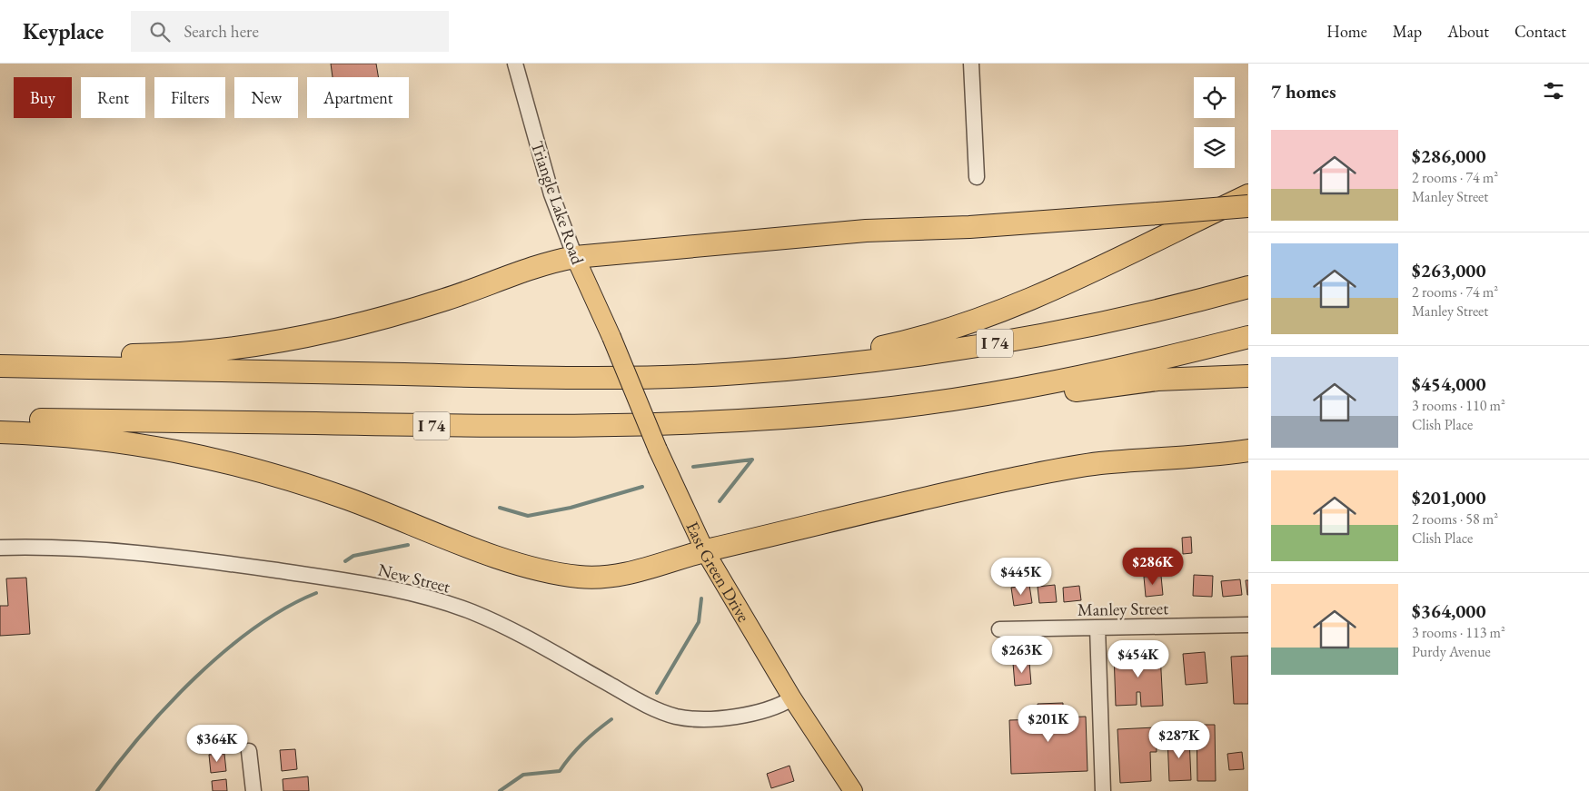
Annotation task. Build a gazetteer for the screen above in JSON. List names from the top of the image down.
{
  "streets": {
    "highway": ["I 74"],
    "main road": ["Triangle Lake Road", "East Green Drive"],
    "street": ["New Street", "Manley Street"]
  },
  "crossings": [
    ["Triangle Lake Road", "East Green Drive"],
    ["East Green Drive", "New Street"]
  ],
  "page": {
    "header": "Keyplace",
    "search": "Search here",
    "nav": [
      "Home",
      "Map",
      "About",
      "Contact"
    ],
    "heading": "7 homes",
    "chip": [
      "Buy",
      "Rent",
      "Filters",
      "New",
      "Apartment"
    ],
    "list": [
      {
        "name": "$286,000",
        "note": "2 rooms · 74 m² · Manley Street"
      },
      {
        "name": "$263,000",
        "note": "2 rooms · 74 m² · Manley Street"
      },
      {
        "name": "$454,000",
        "note": "3 rooms · 110 m² · Clish Place"
      },
      {
        "name": "$201,000",
        "note": "2 rooms · 58 m² · Clish Place"
      },
      {
        "name": "$364,000",
        "note": "3 rooms · 113 m² · Purdy Avenue"
      }
    ],
    "price": [
      "$286K",
      "$445K",
      "$263K",
      "$454K",
      "$201K",
      "$287K",
      "$364K"
    ]
  }
}
